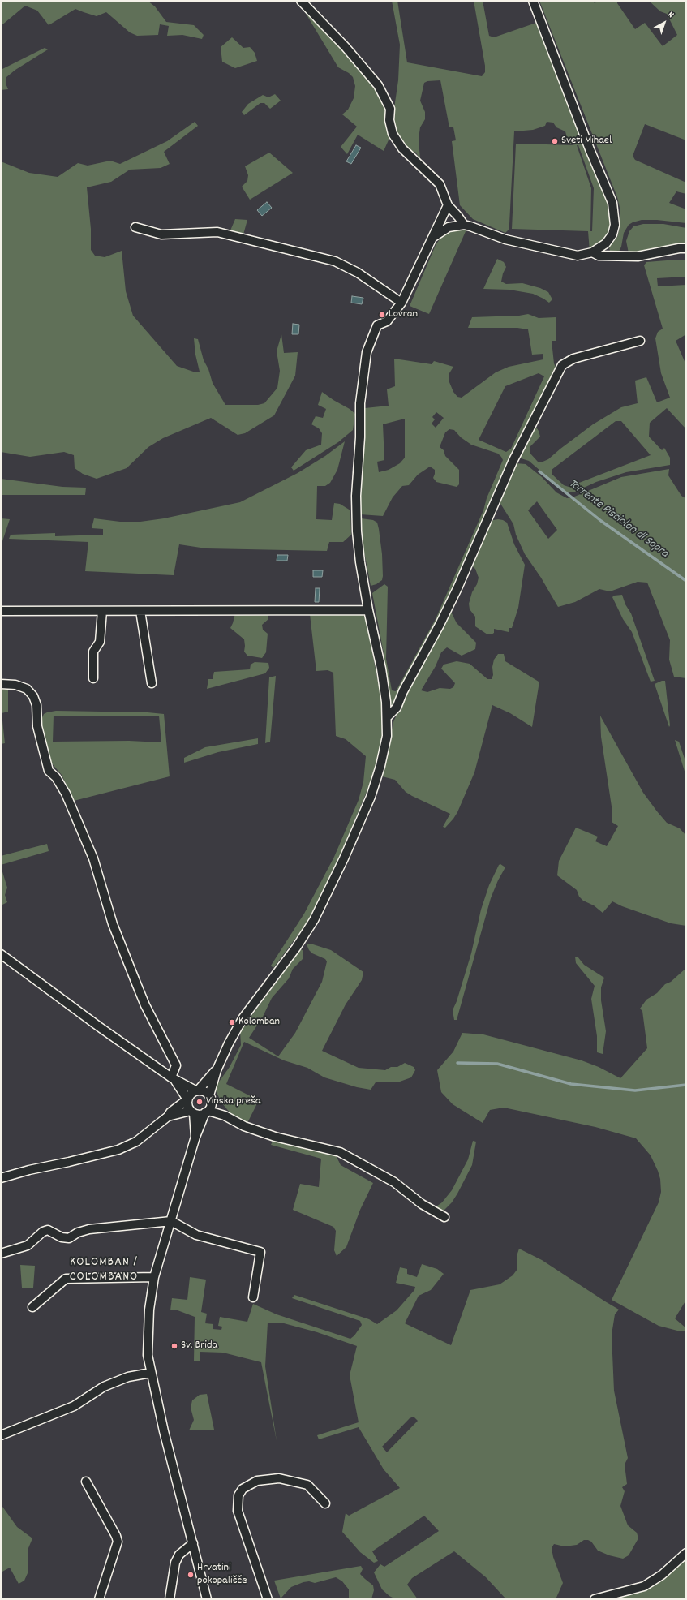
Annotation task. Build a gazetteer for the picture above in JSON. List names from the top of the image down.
{
  "districts": ["KOLOMBAN / COLOMBANO"],
  "water": ["Torrente Pisciolon di Sopra"],
  "places": [
    "Sveti Mihael",
    "Lovran",
    "Kolomban",
    "Vinska preša",
    "Sv. Brida",
    "Hrvatini pokopališče"
  ],
  "north": "top right"
}
